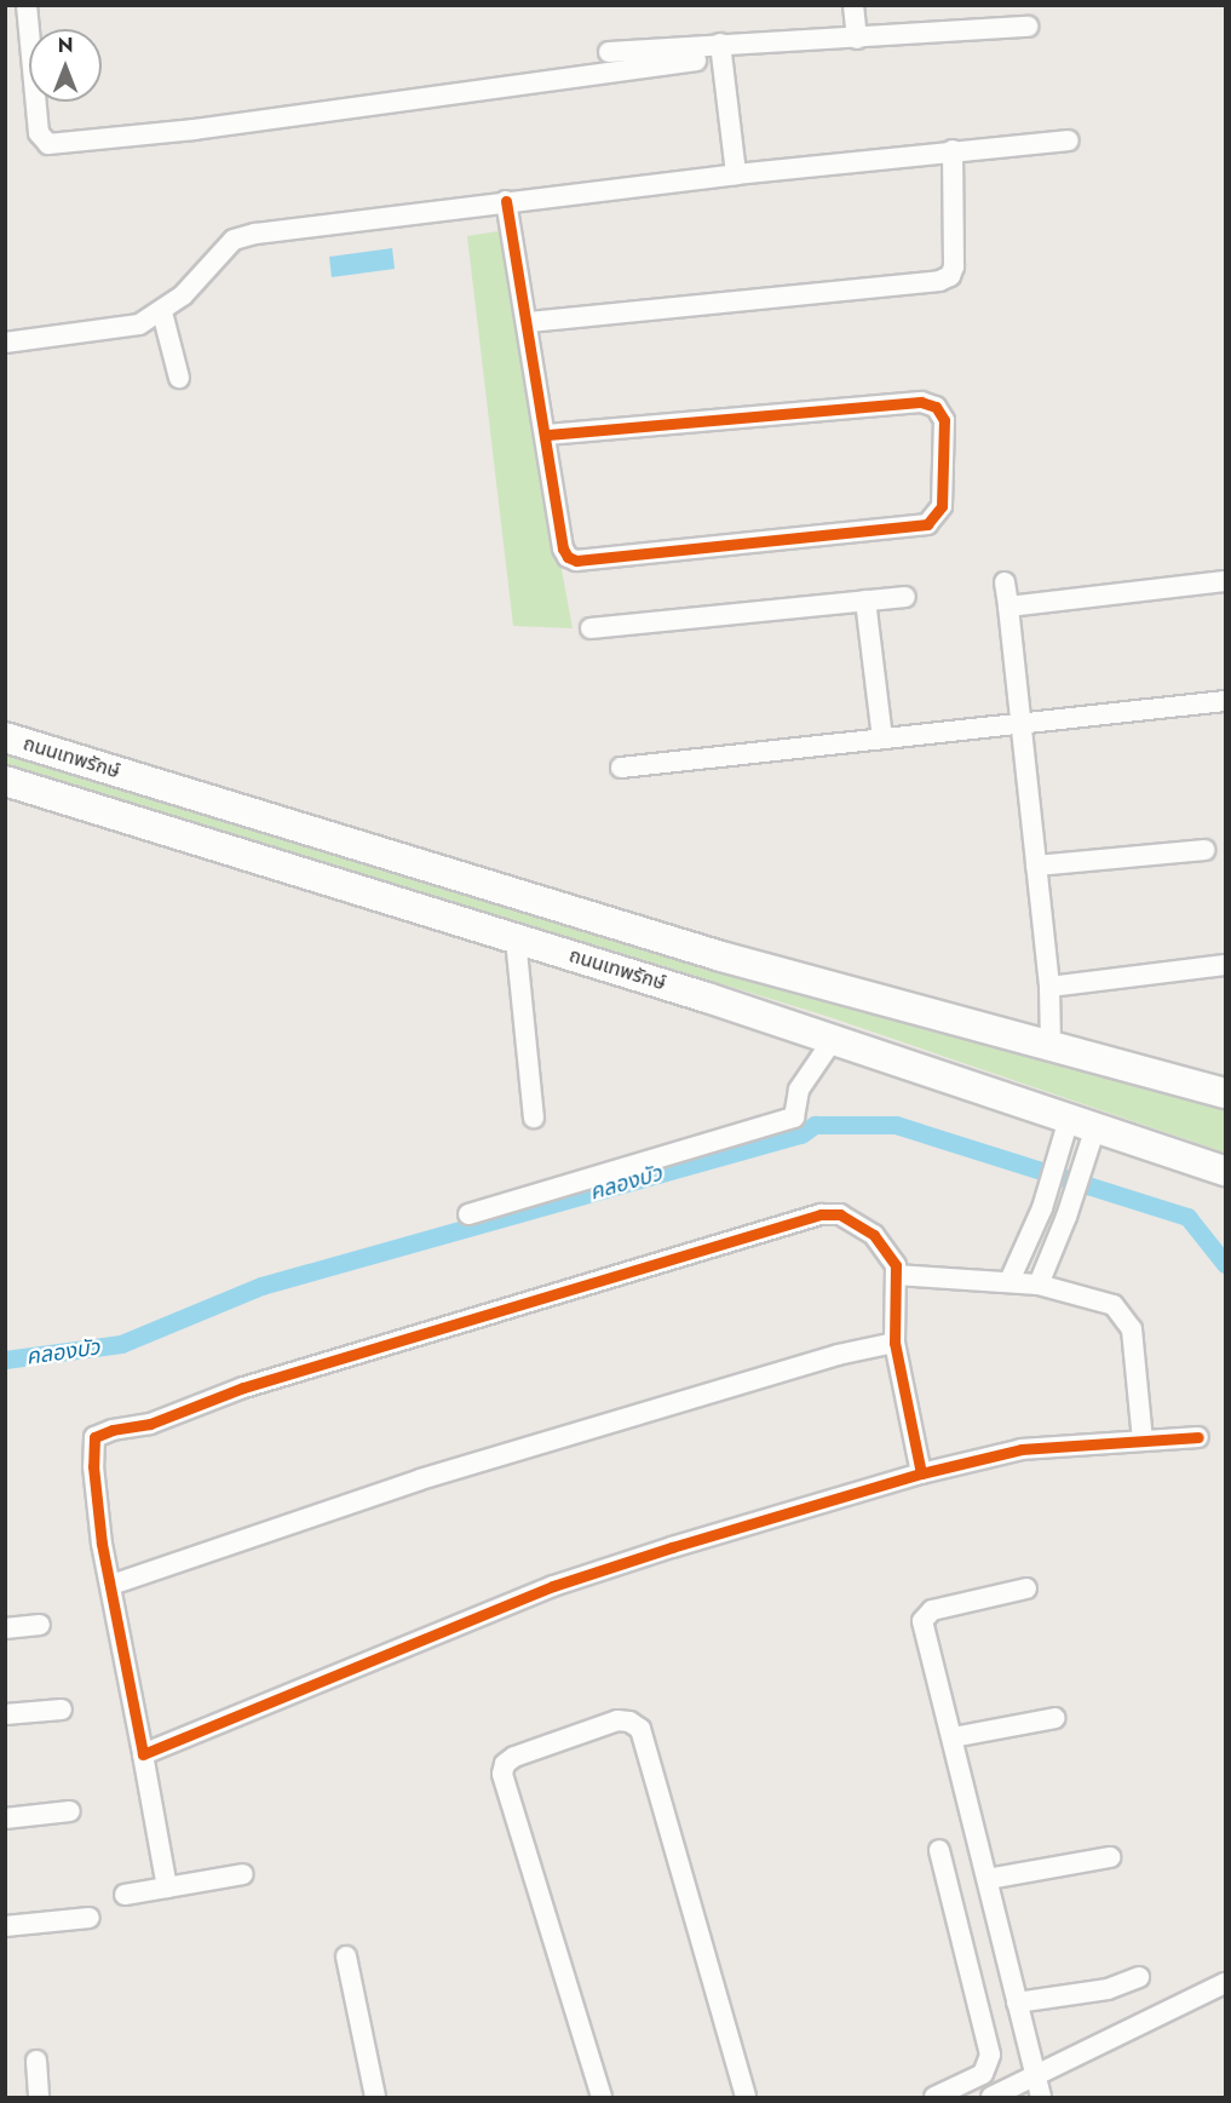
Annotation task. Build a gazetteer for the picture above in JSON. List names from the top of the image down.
{
  "streets": {
    "main road": ["ถนนเทพรักษ์"]
  },
  "water": ["คลองบัว"],
  "north": "top"
}
